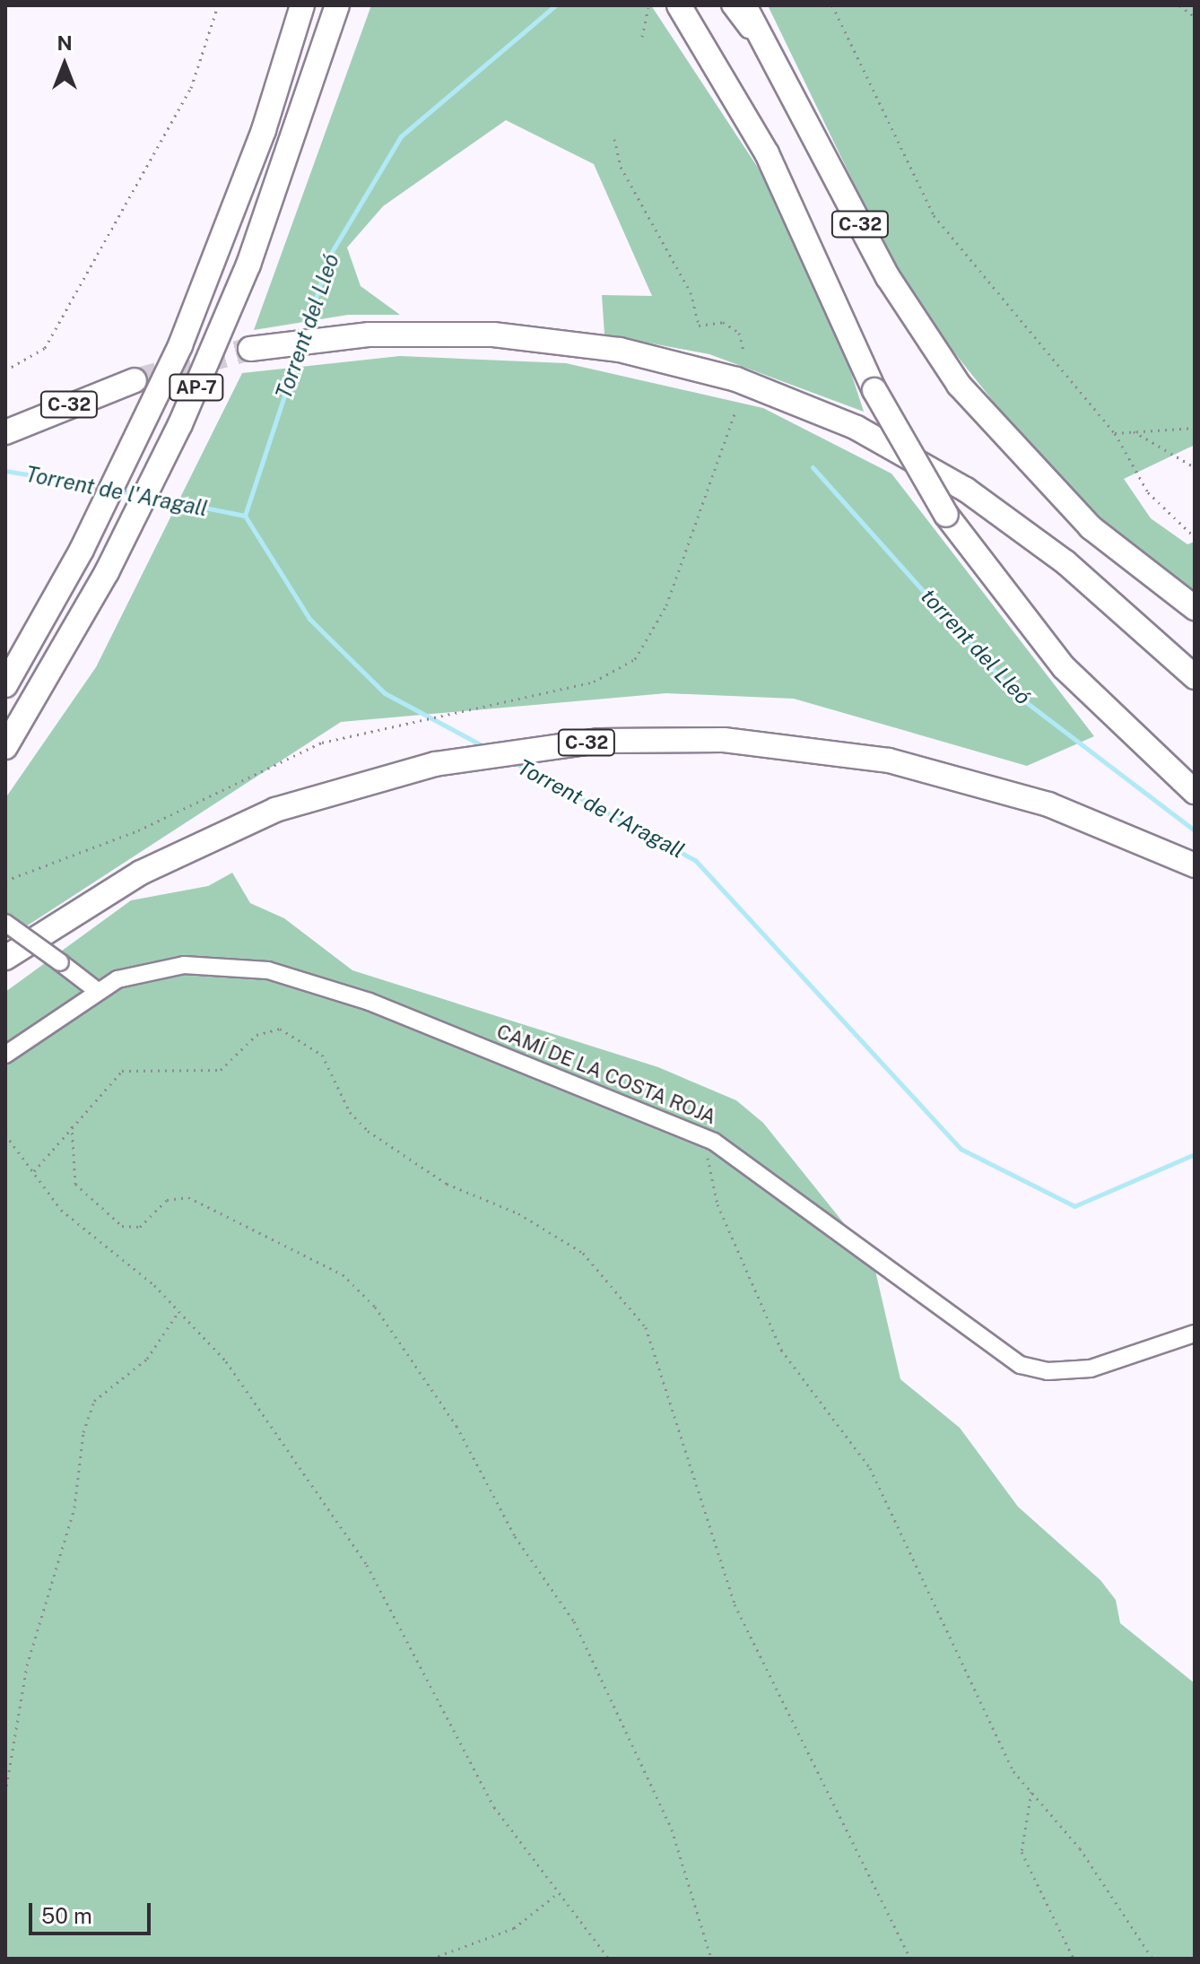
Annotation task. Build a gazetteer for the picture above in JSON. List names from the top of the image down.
{
  "streets": {
    "highway": ["C-32", "AP-7"],
    "street": ["CAMÍ DE LA COSTA ROJA"]
  },
  "water": ["Torrent del Lleó", "Torrent de l'Aragall", "torrent del Lleó"],
  "scale_bar": "50 m",
  "north": "top"
}
